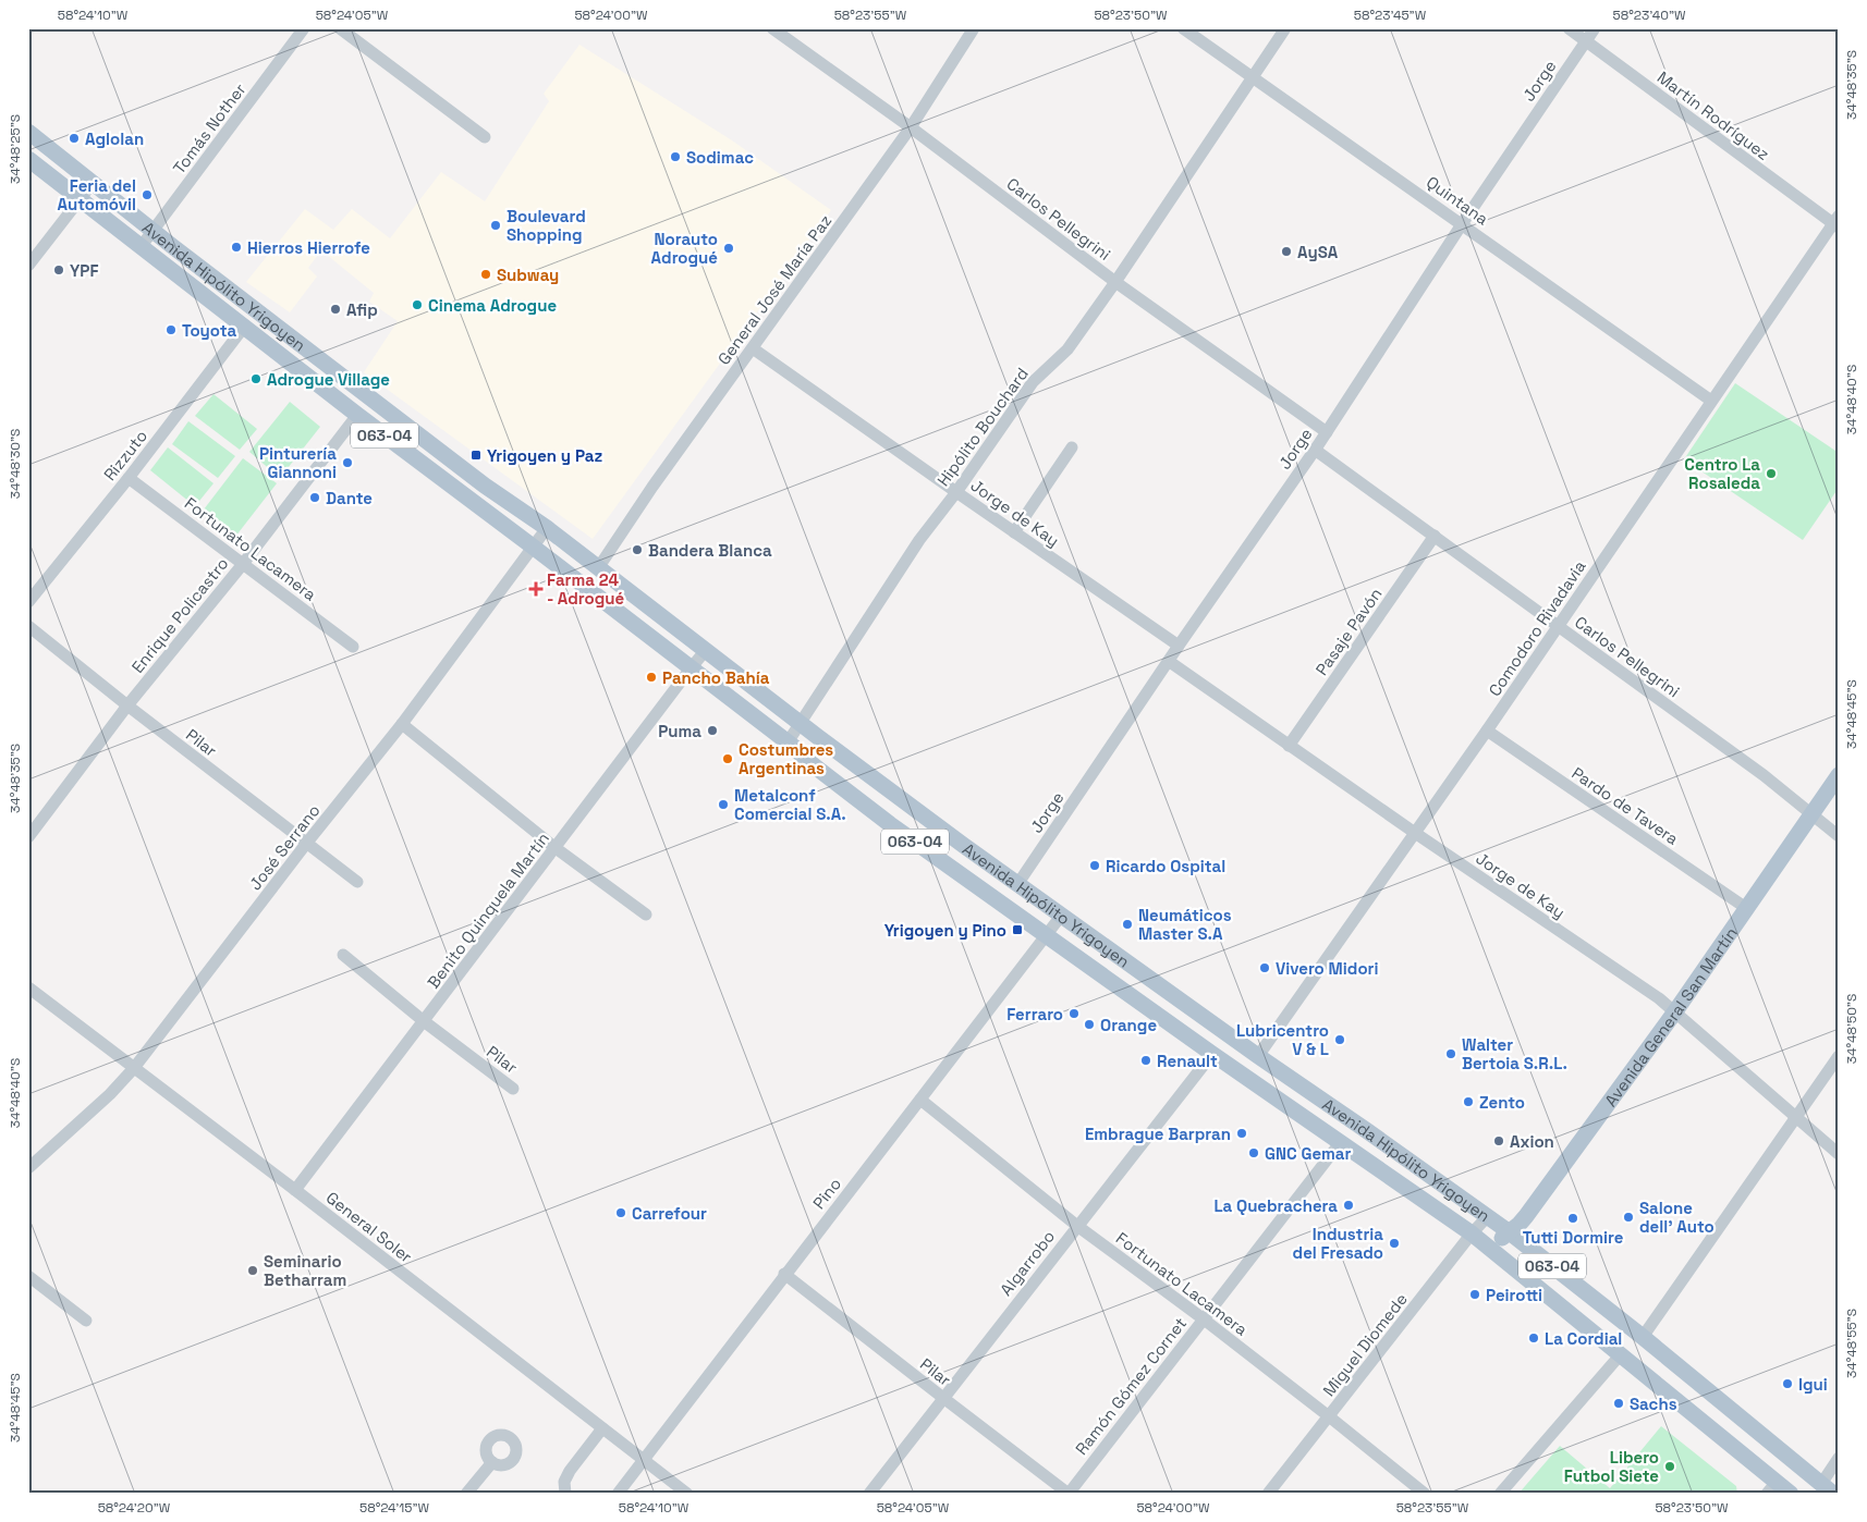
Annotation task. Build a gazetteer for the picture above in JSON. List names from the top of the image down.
{
  "streets": {
    "main road": ["Avenida Hipólito Yrigoyen", "063-04", "Avenida General San Martín"],
    "street": [
      "Jorge",
      "Martín Rodríguez",
      "Tomás Nother",
      "Quintana",
      "Carlos Pellegrini",
      "General José María Paz",
      "Hipólito Bouchard",
      "Rizzuto",
      "Jorge de Kay",
      "Fortunato Lacamera",
      "Enrique Policastro",
      "Comodoro Rivadavia",
      "Pasaje Pavón",
      "Pilar",
      "Pardo de Tavera",
      "José Serrano",
      "Benito Quinquela Martín",
      "Pino",
      "General Soler",
      "Algarrobo",
      "Miguel Diomede",
      "Ramón Gómez Cornet"
    ]
  },
  "crossings": [
    ["Jorge", "Martín Rodríguez"],
    ["Jorge", "Quintana"],
    ["Jorge", "Carlos Pellegrini"],
    ["Jorge", "Avenida Hipólito Yrigoyen"],
    ["Jorge", "Jorge de Kay"],
    ["Martín Rodríguez", "Comodoro Rivadavia"],
    ["Tomás Nother", "Avenida Hipólito Yrigoyen"],
    ["Quintana", "Hipólito Bouchard"],
    ["Quintana", "Comodoro Rivadavia"],
    ["Carlos Pellegrini", "General José María Paz"],
    ["Carlos Pellegrini", "Hipólito Bouchard"],
    ["Carlos Pellegrini", "Comodoro Rivadavia"],
    ["Carlos Pellegrini", "Pasaje Pavón"],
    ["Carlos Pellegrini", "Avenida General San Martín"],
    ["Avenida Hipólito Yrigoyen", "General José María Paz"],
    ["Avenida Hipólito Yrigoyen", "Hipólito Bouchard"],
    ["Avenida Hipólito Yrigoyen", "Rizzuto"],
    ["Avenida Hipólito Yrigoyen", "Enrique Policastro"],
    ["Avenida Hipólito Yrigoyen", "Comodoro Rivadavia"],
    ["Avenida Hipólito Yrigoyen", "José Serrano"],
    ["Avenida Hipólito Yrigoyen", "Benito Quinquela Martín"],
    ["Avenida Hipólito Yrigoyen", "Avenida General San Martín"],
    ["Avenida Hipólito Yrigoyen", "Pino"],
    ["Avenida Hipólito Yrigoyen", "Algarrobo"],
    ["Avenida Hipólito Yrigoyen", "Miguel Diomede"],
    ["Avenida Hipólito Yrigoyen", "Ramón Gómez Cornet"],
    ["General José María Paz", "Jorge de Kay"],
    ["Hipólito Bouchard", "Jorge de Kay"],
    ["Rizzuto", "Fortunato Lacamera"],
    ["Jorge de Kay", "Comodoro Rivadavia"],
    ["Jorge de Kay", "Pasaje Pavón"],
    ["Jorge de Kay", "Avenida General San Martín"],
    ["Fortunato Lacamera", "Enrique Policastro"],
    ["Fortunato Lacamera", "Pino"],
    ["Fortunato Lacamera", "Algarrobo"],
    ["Fortunato Lacamera", "Miguel Diomede"],
    ["Fortunato Lacamera", "Ramón Gómez Cornet"],
    ["Enrique Policastro", "Pilar"],
    ["Comodoro Rivadavia", "Pardo de Tavera"],
    ["Pilar", "José Serrano"],
    ["Pilar", "Benito Quinquela Martín"],
    ["Pilar", "Pino"],
    ["Pilar", "Algarrobo"],
    ["Pilar", "Ramón Gómez Cornet"],
    ["Pardo de Tavera", "Avenida General San Martín"],
    ["José Serrano", "General Soler"],
    ["Benito Quinquela Martín", "General Soler"],
    ["Pino", "General Soler"]
  ],
  "places": {
    "other": [
      "Aglolan",
      "Sodimac",
      "Feria del Automóvil",
      "Boulevard Shopping",
      "Hierros Hierrofe",
      "Norauto Adrogué",
      "AySA",
      "YPF",
      "Subway",
      "Cinema Adrogue",
      "Afip",
      "Toyota",
      "Adrogue Village",
      "Pinturería Giannoni",
      "Centro La Rosaleda",
      "Dante",
      "Bandera Blanca",
      "Pancho Bahía",
      "Puma",
      "Costumbres Argentinas",
      "Metalconf Comercial S.A.",
      "Ricardo Ospital",
      "Neumáticos Master S.A",
      "Vivero Midori",
      "Ferraro",
      "Orange",
      "Lubricentro V & L",
      "Walter Bertoia S.R.L.",
      "Renault",
      "Zento",
      "Embrague Barpran",
      "Axion",
      "GNC Gemar",
      "La Quebrachera",
      "Carrefour",
      "Salone dell' Auto",
      "Tutti Dormire",
      "Industria del Fresado",
      "Seminario Betharram",
      "Peirotti",
      "La Cordial",
      "Igui",
      "Sachs",
      "Libero Futbol Siete"
    ],
    "transit": ["Yrigoyen y Paz", "Yrigoyen y Pino"],
    "health": ["Farma 24 - Adrogué"]
  },
  "coordinates": [
    "58°24'10\"W",
    "58°24'05\"W",
    "58°24'00\"W",
    "58°23'55\"W",
    "58°23'50\"W",
    "58°23'45\"W",
    "58°23'40\"W",
    "34°48'35\"S",
    "34°48'25\"S",
    "34°48'40\"S",
    "34°48'30\"S",
    "34°48'45\"S",
    "34°48'50\"S",
    "34°48'55\"S",
    "58°24'20\"W",
    "58°24'15\"W"
  ]
}
